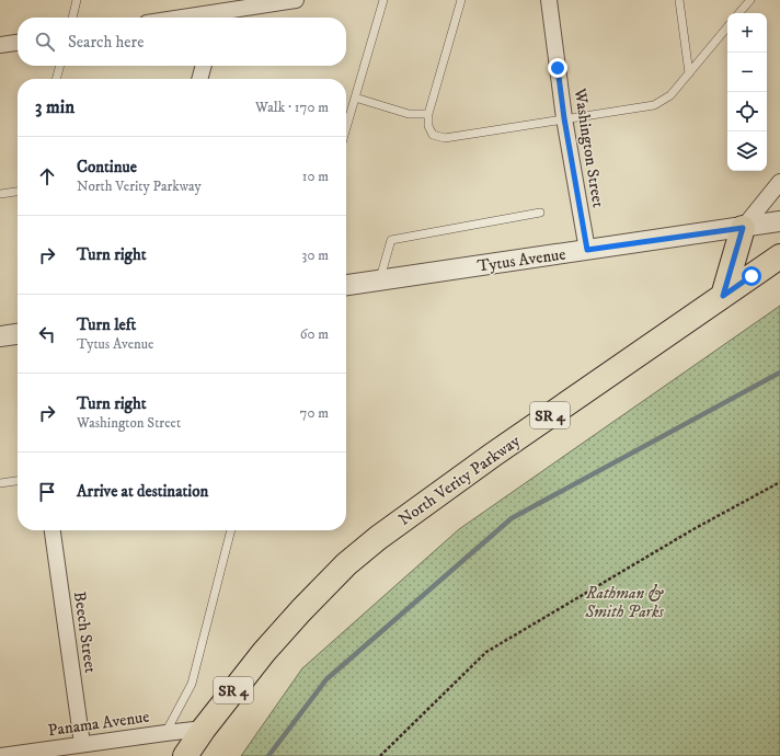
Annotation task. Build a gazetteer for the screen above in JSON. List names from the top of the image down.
{
  "streets": {
    "main road": ["SR 4", "North Verity Parkway"],
    "street": [
      "Washington Street",
      "Tytus Avenue",
      "Beech Street",
      "Panama Avenue"
    ]
  },
  "crossings": [
    ["Washington Street", "Tytus Avenue"],
    ["North Verity Parkway", "Panama Avenue"],
    ["Beech Street", "Panama Avenue"]
  ],
  "parks": ["Rathman & Smith Parks"],
  "page": {
    "map_buttons": ["+", "−"],
    "search": "Search here",
    "heading": ["3 min", "Walk · 170 m"],
    "list": [
      ["Continue", "North Verity Parkway", "10 m"],
      ["Turn right", "30 m"],
      ["Turn left", "Tytus Avenue", "60 m"],
      ["Turn right", "Washington Street", "70 m"],
      "Arrive at destination"
    ]
  }
}
